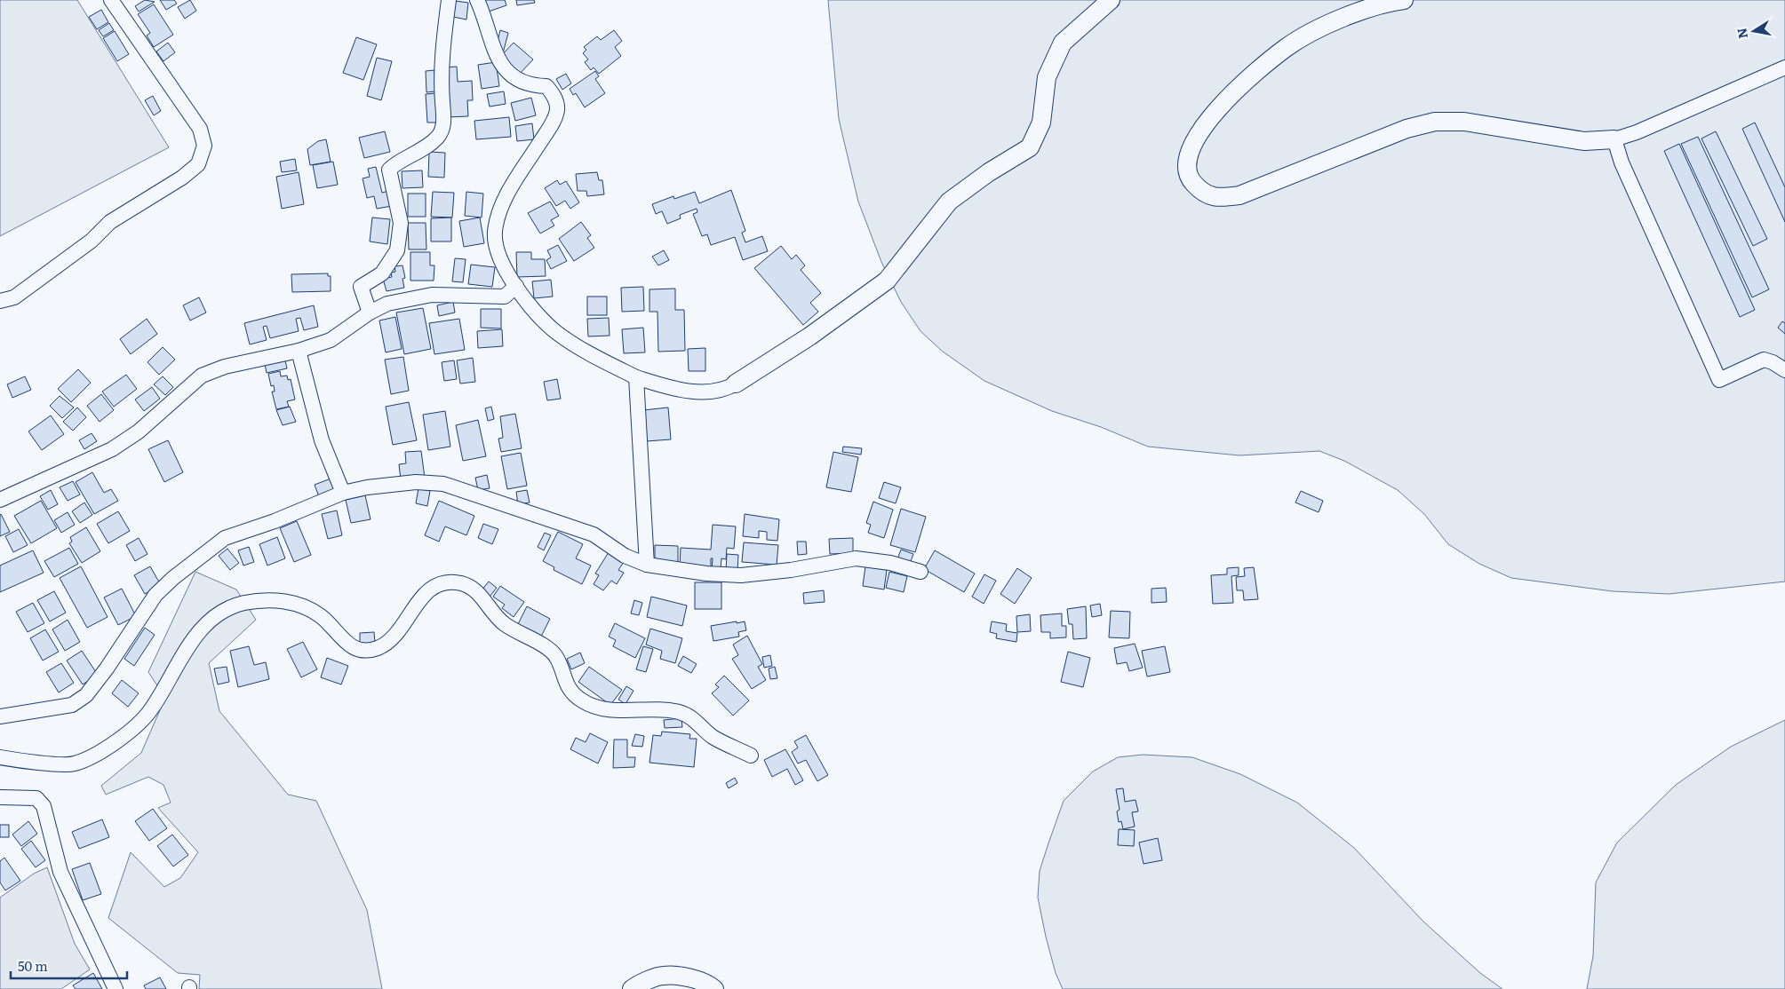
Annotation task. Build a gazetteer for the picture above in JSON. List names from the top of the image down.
{
  "scale_bar": "50 m",
  "north": "left"
}
